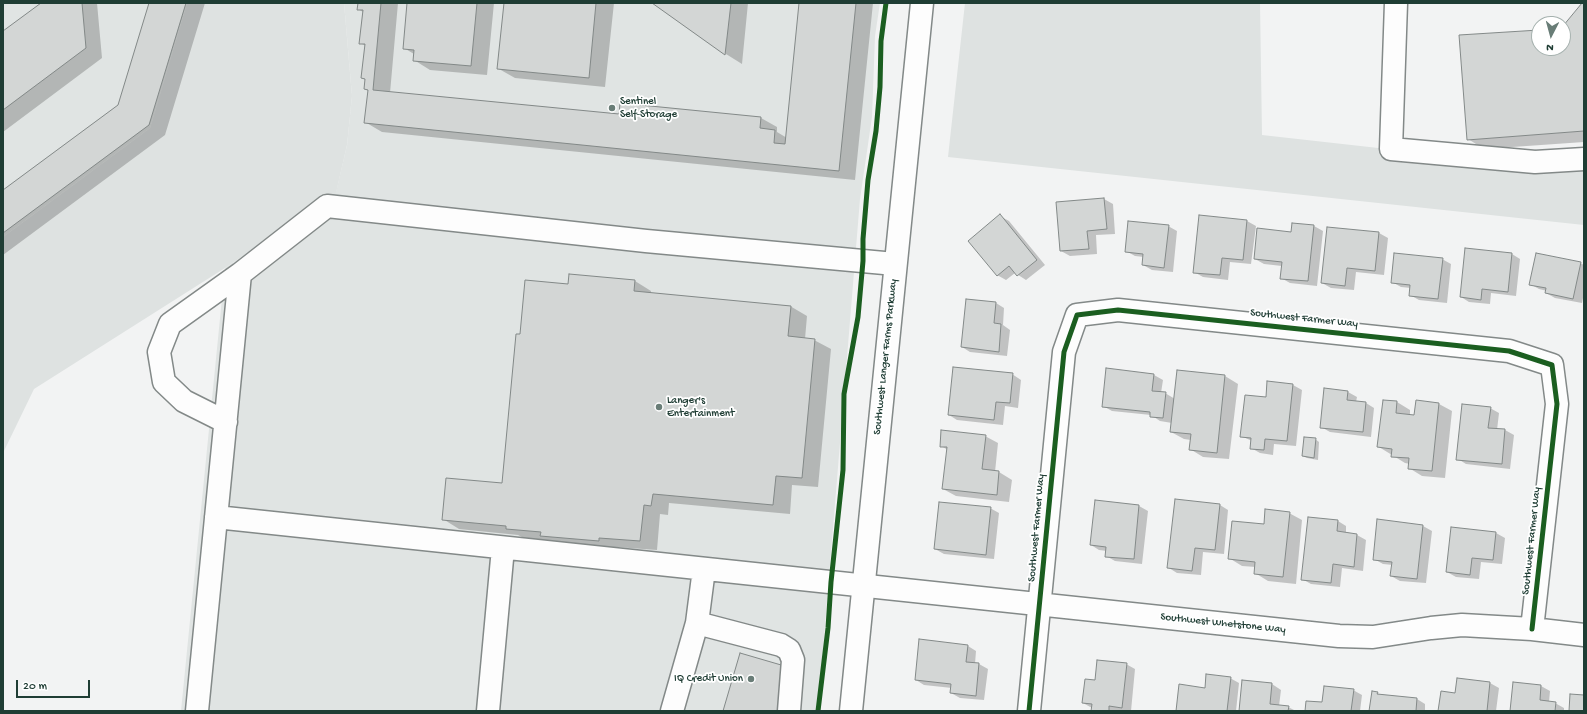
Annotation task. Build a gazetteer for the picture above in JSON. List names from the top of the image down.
{
  "streets": {
    "street": ["Southwest Farmer Way", "Southwest Langer Farms Parkway", "Southwest Whetstone Way"]
  },
  "crossings": [
    ["Southwest Farmer Way", "Southwest Whetstone Way"],
    ["Southwest Langer Farms Parkway", "Southwest Whetstone Way"]
  ],
  "places": ["Sentinel Self-Storage", "Langer's Entertainment", "IQ Credit Union"],
  "scale_bar": "20 m",
  "north": "bottom"
}
